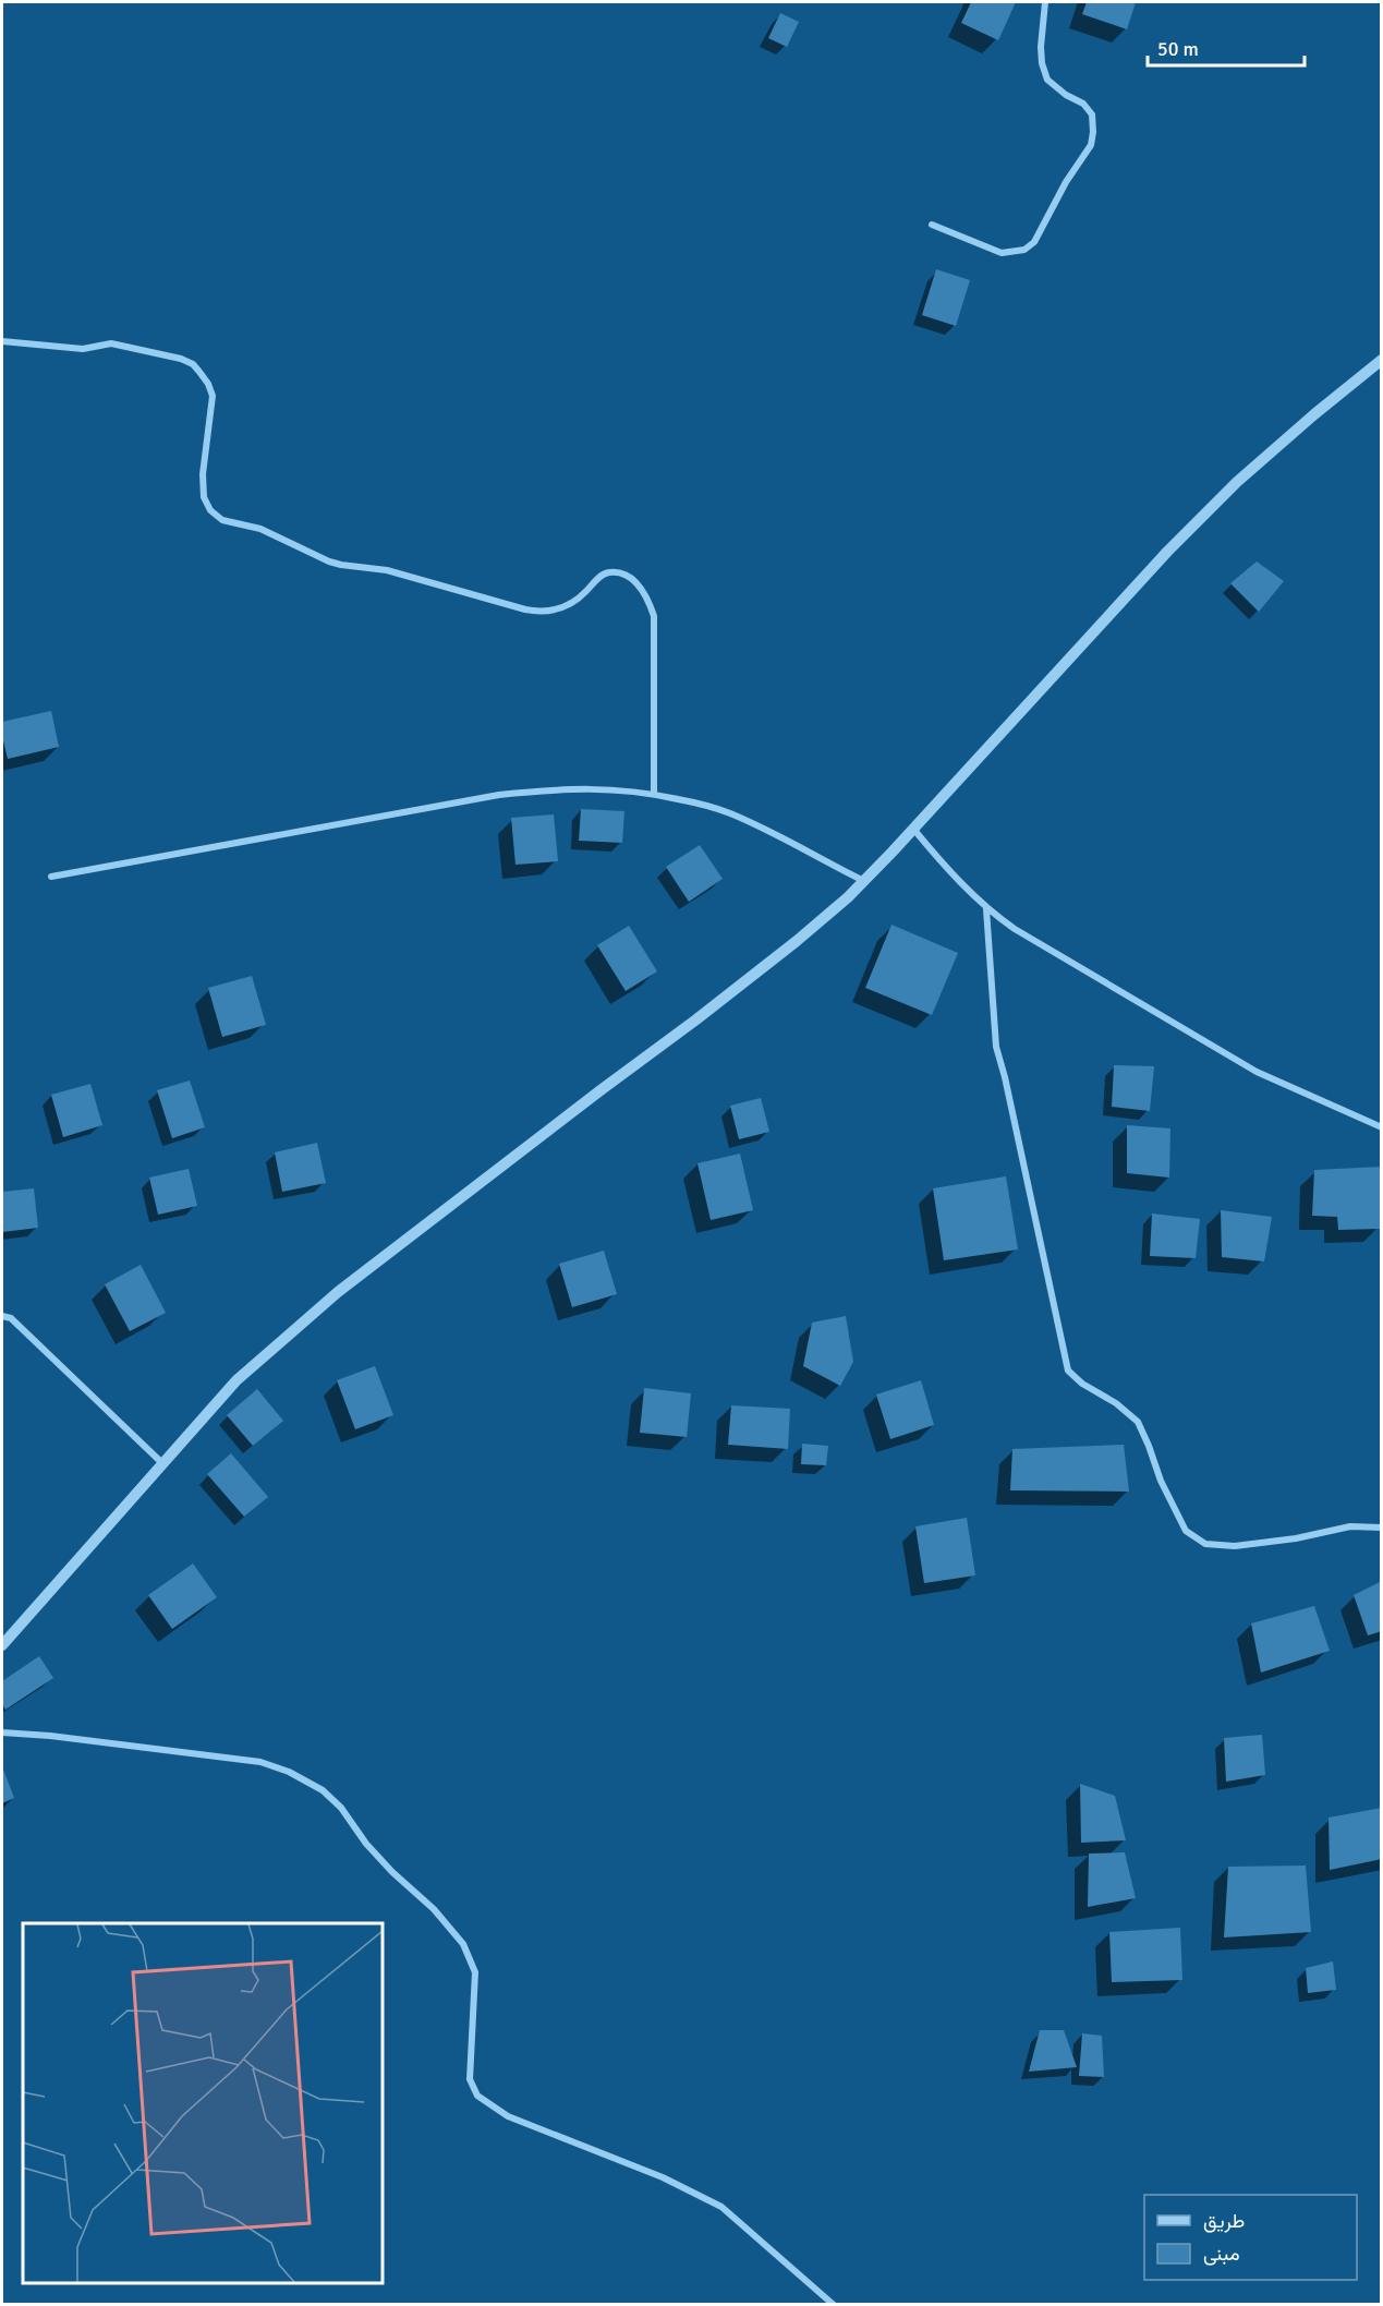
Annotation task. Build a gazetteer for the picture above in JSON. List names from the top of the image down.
{
  "legend": ["طريق", "مبنى"],
  "scale_bar": "50 m"
}
